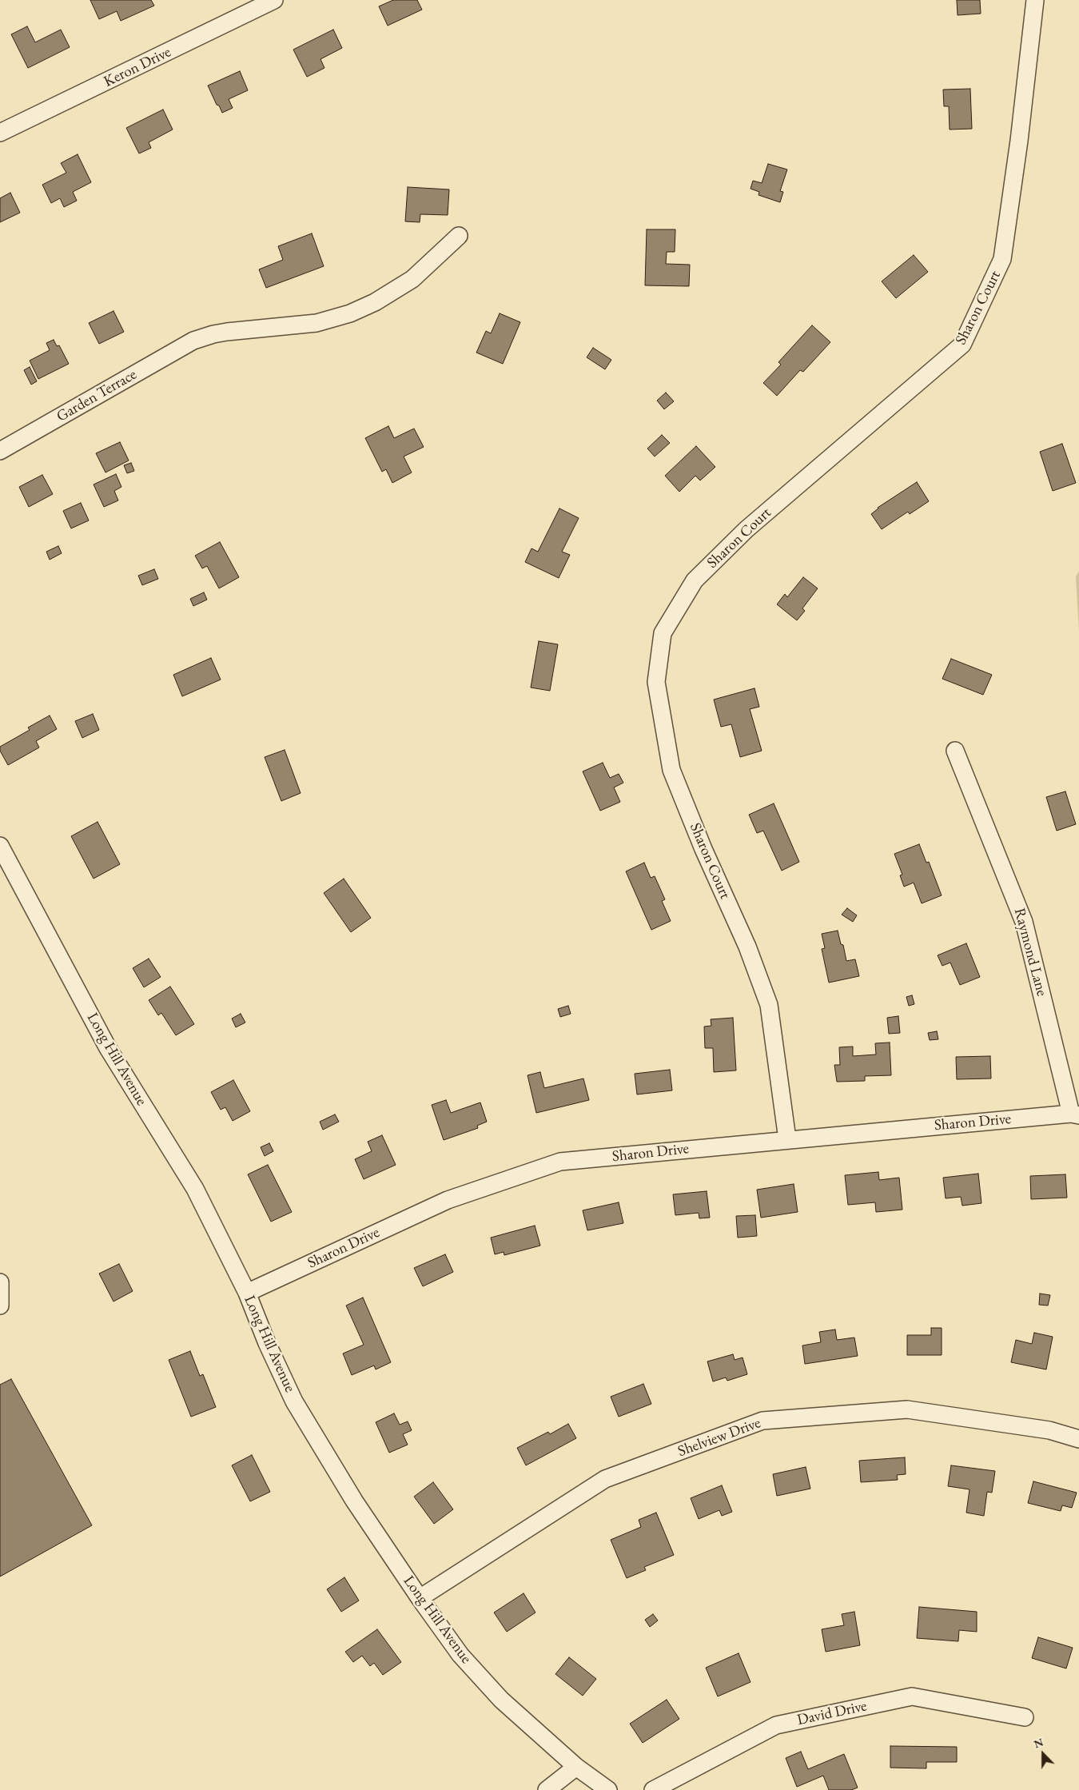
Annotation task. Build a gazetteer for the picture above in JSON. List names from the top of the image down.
{
  "streets": {
    "street": [
      "Keron Drive",
      "Sharon Court",
      "Garden Terrace",
      "Raymond Lane",
      "Long Hill Avenue",
      "Sharon Drive",
      "Shelview Drive",
      "David Drive"
    ]
  },
  "crossings": [
    ["Sharon Court", "Sharon Drive"],
    ["Raymond Lane", "Sharon Drive"],
    ["Long Hill Avenue", "Sharon Drive"],
    ["Long Hill Avenue", "Shelview Drive"]
  ],
  "north": "top"
}
